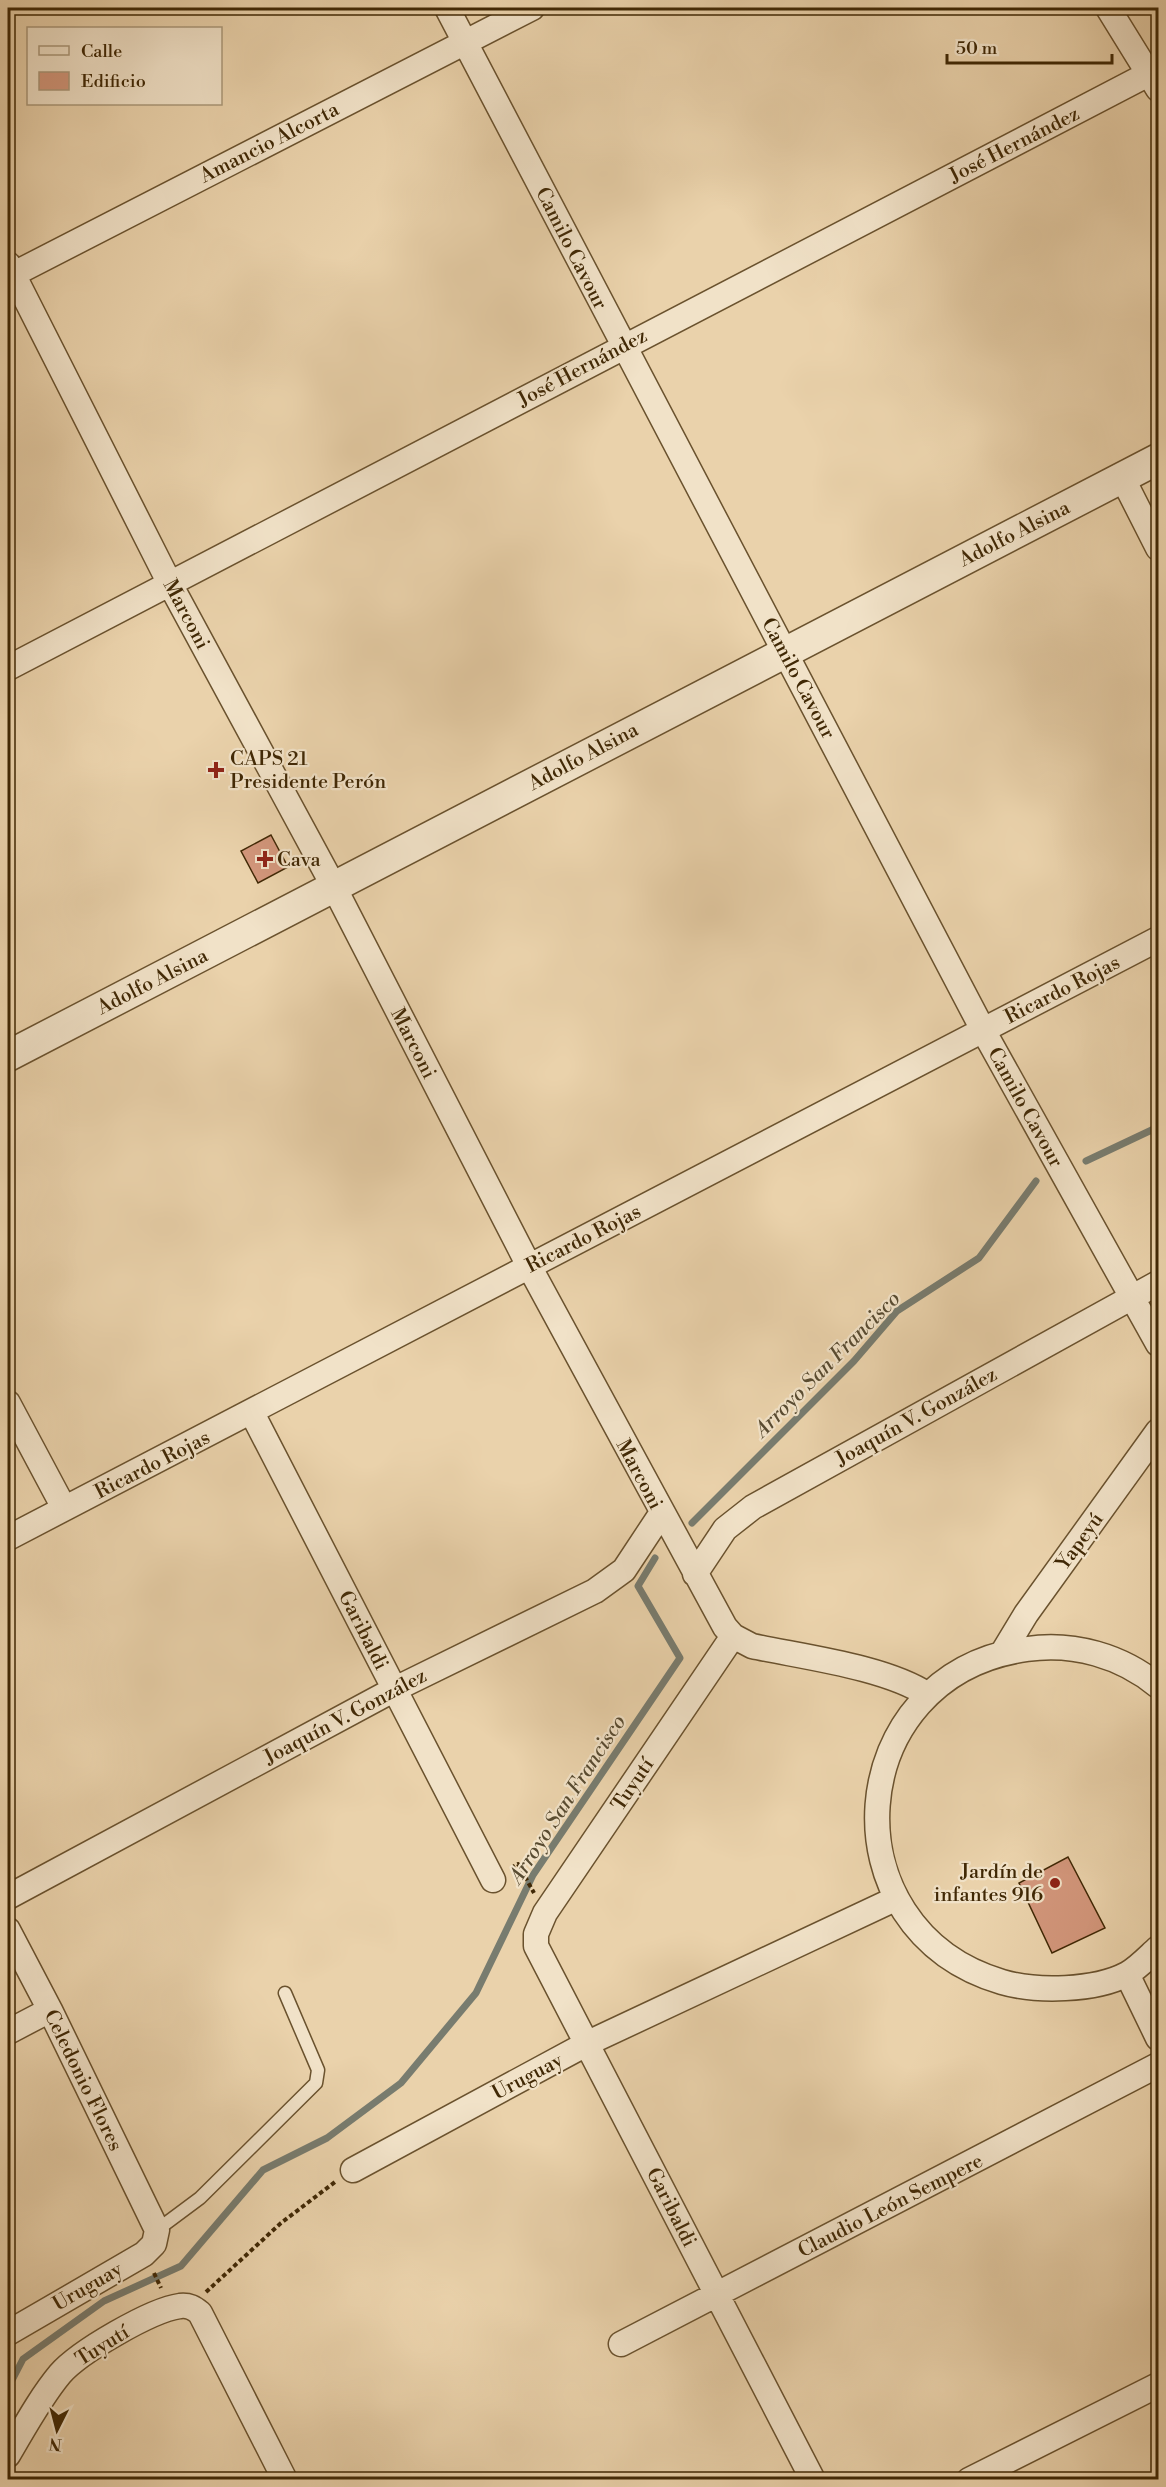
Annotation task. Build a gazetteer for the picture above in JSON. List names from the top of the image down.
{
  "streets": {
    "street": [
      "Amancio Alcorta",
      "José Hernández",
      "Camilo Cavour",
      "Adolfo Alsina",
      "Marconi",
      "Ricardo Rojas",
      "Joaquín V. González",
      "Yapeyú",
      "Garibaldi",
      "Tuyutí",
      "Uruguay",
      "Celedonio Flores",
      "Claudio León Sempere"
    ]
  },
  "crossings": [
    ["Amancio Alcorta", "Camilo Cavour"],
    ["Amancio Alcorta", "Marconi"],
    ["José Hernández", "Camilo Cavour"],
    ["José Hernández", "Marconi"],
    ["Camilo Cavour", "Adolfo Alsina"],
    ["Camilo Cavour", "Ricardo Rojas"],
    ["Camilo Cavour", "Joaquín V. González"],
    ["Adolfo Alsina", "Marconi"],
    ["Marconi", "Ricardo Rojas"],
    ["Marconi", "Joaquín V. González"],
    ["Marconi", "Tuyutí"],
    ["Ricardo Rojas", "Garibaldi"],
    ["Joaquín V. González", "Garibaldi"],
    ["Garibaldi", "Tuyutí"],
    ["Garibaldi", "Uruguay"],
    ["Garibaldi", "Claudio León Sempere"],
    ["Uruguay", "Celedonio Flores"]
  ],
  "water": ["Arroyo San Francisco"],
  "places": {
    "health": ["CAPS 21 Presidente Perón", "Cava"],
    "other": ["Jardín de infantes 916"]
  },
  "legend": ["Calle", "Edificio"],
  "scale_bar": "50 m",
  "north": "bottom"
}
